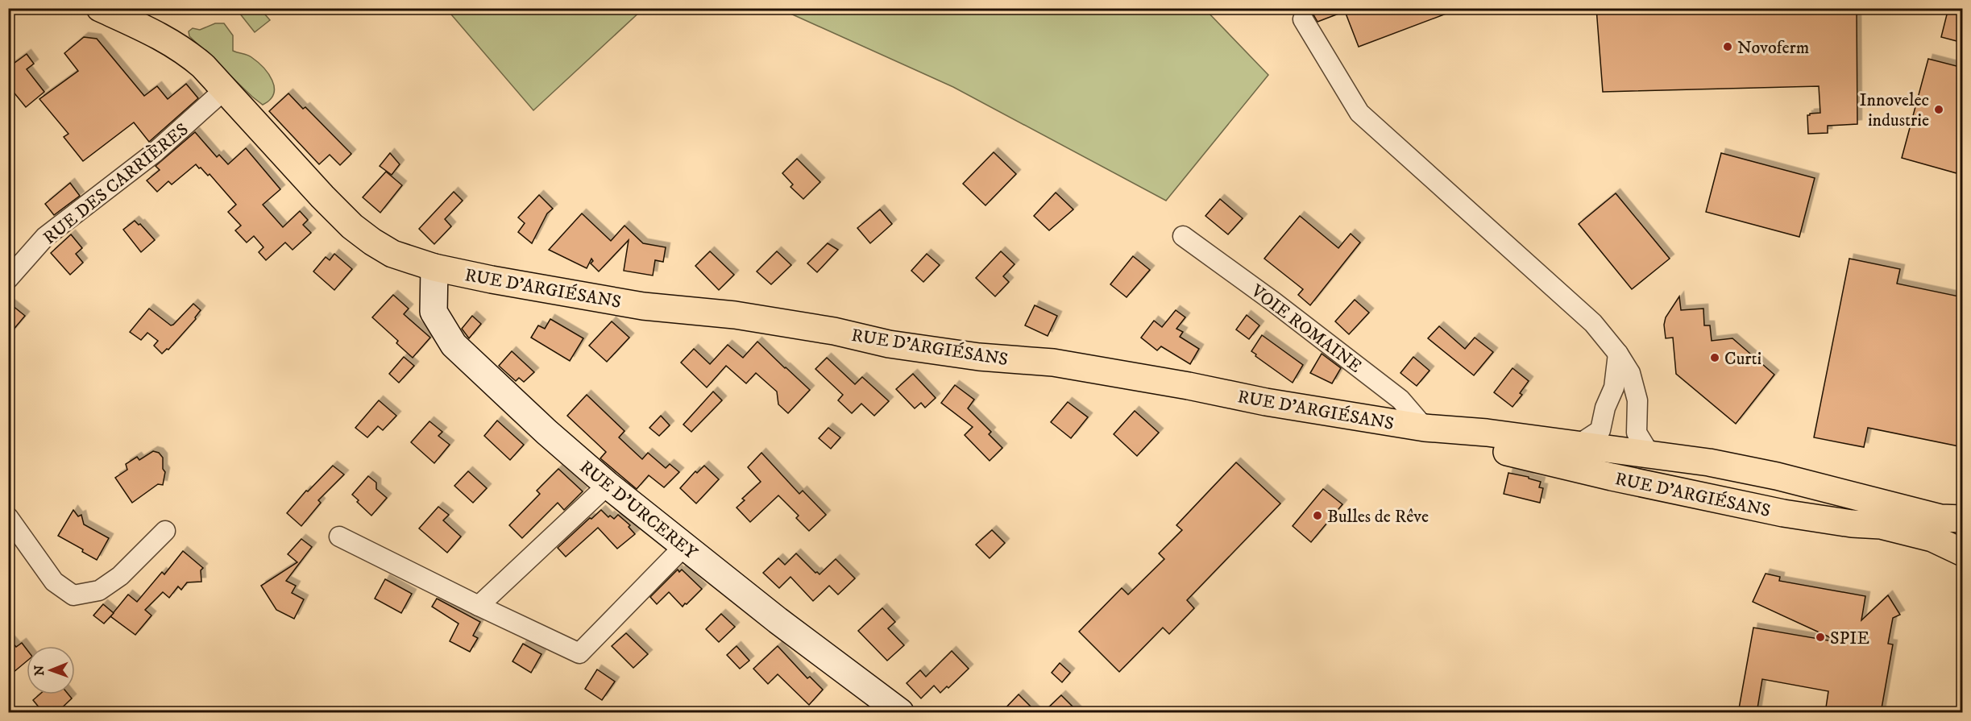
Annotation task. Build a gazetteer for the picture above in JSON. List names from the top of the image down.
{
  "streets": {
    "main road": ["RUE D'ARGIÉSANS"],
    "street": ["RUE DES CARRIÈRES", "VOIE ROMAINE", "RUE D'URCEREY"]
  },
  "crossings": [
    ["RUE DES CARRIÈRES", "RUE D'ARGIÉSANS"],
    ["RUE D'ARGIÉSANS", "VOIE ROMAINE"],
    ["RUE D'ARGIÉSANS", "RUE D'URCEREY"]
  ],
  "places": [
    "Novoferm",
    "Innovelec industrie",
    "Curti",
    "Bulles de Rêve",
    "SPIE"
  ],
  "north": "left"
}
